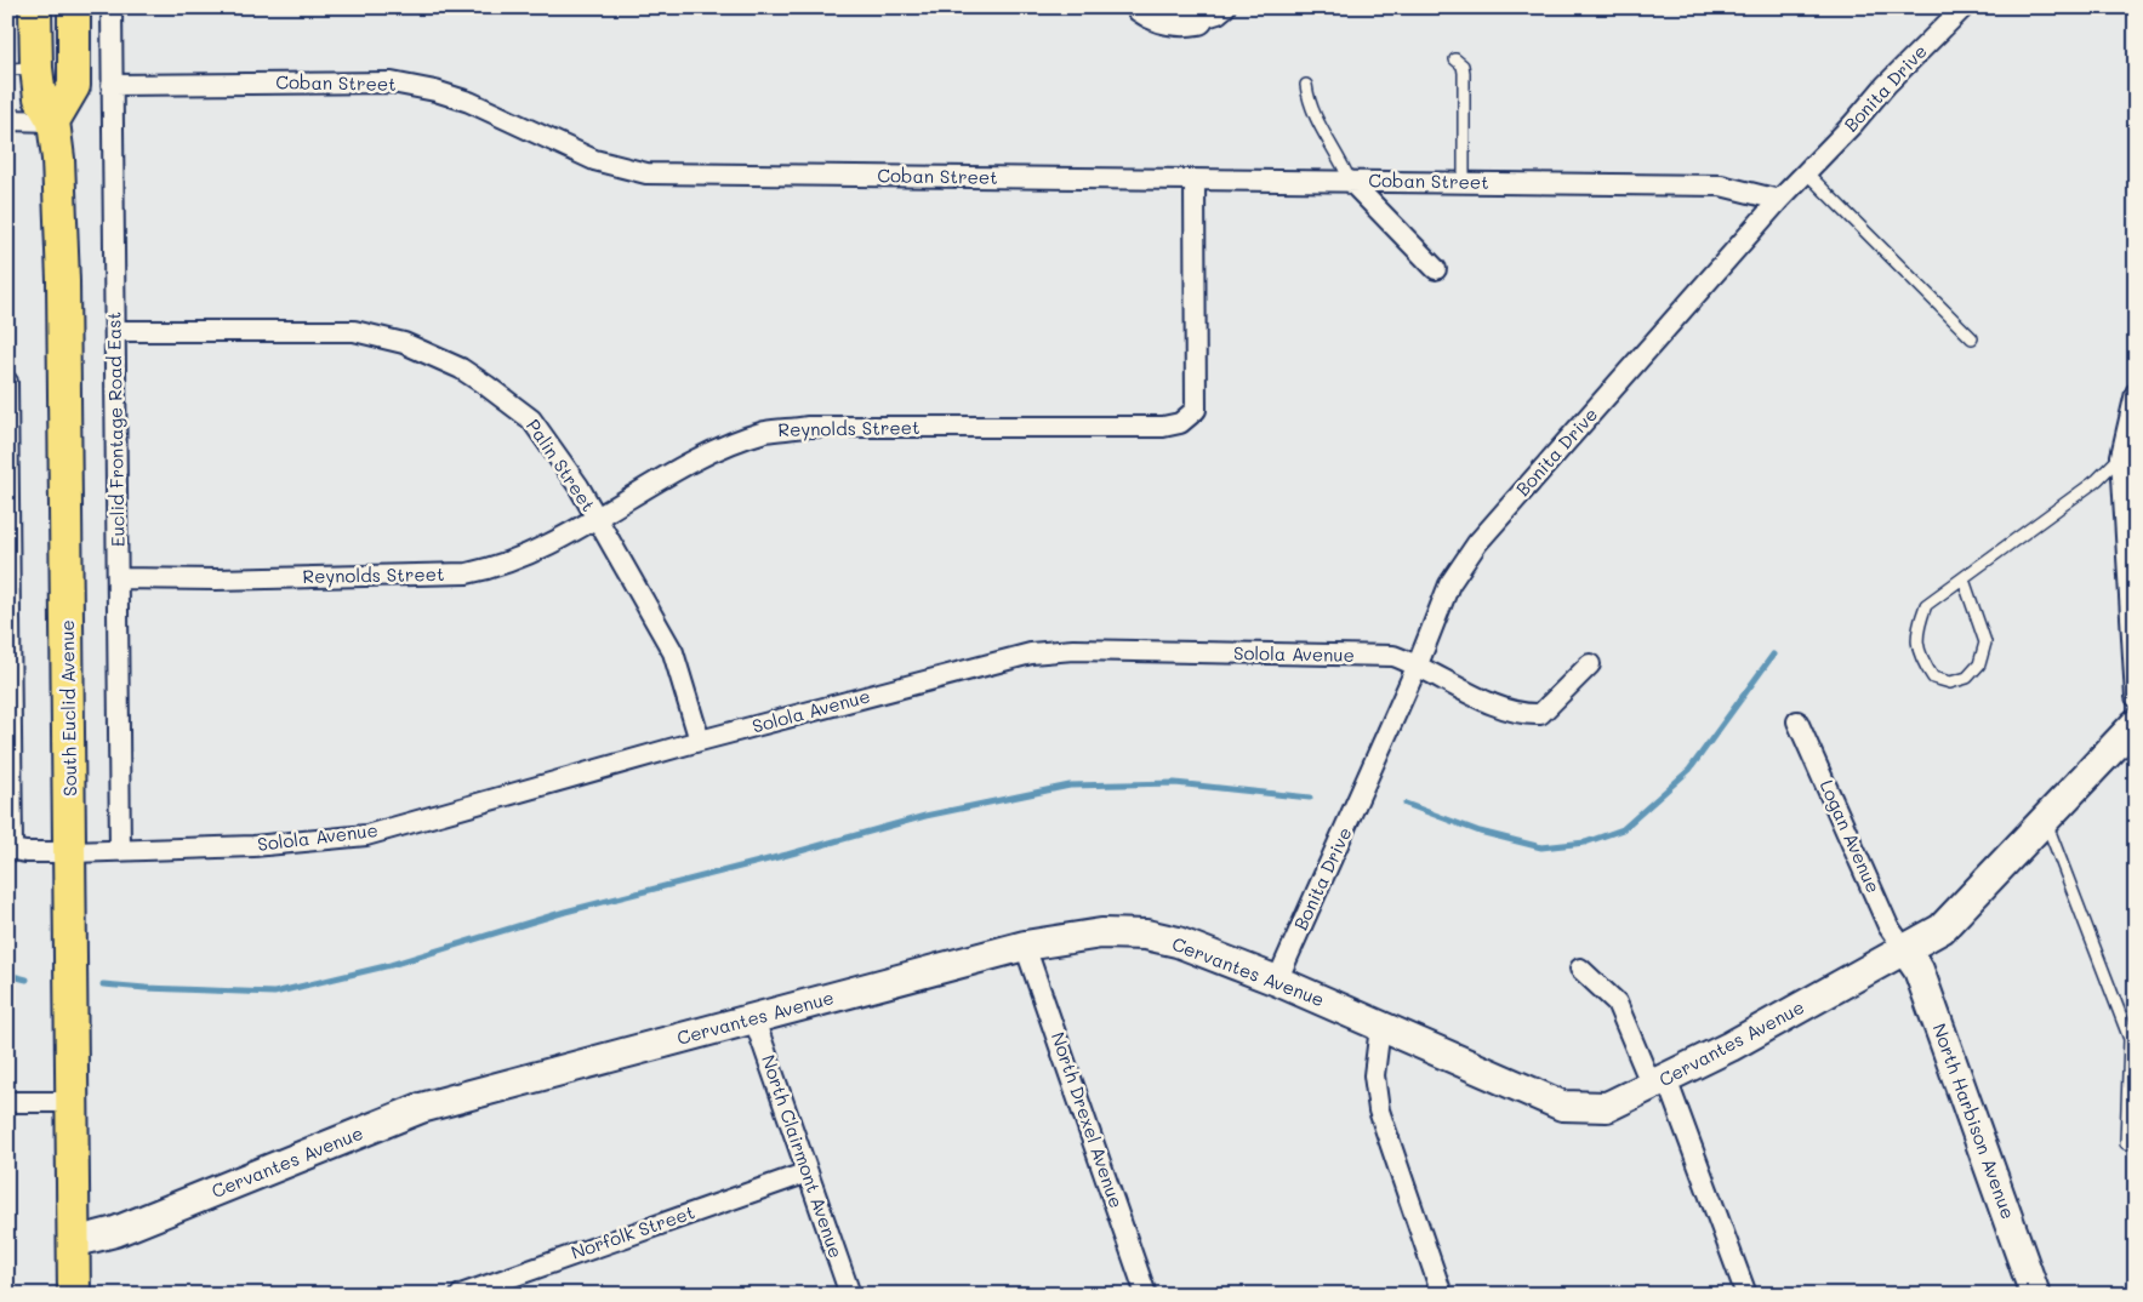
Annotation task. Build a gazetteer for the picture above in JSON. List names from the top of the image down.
{
  "streets": {
    "main road": ["South Euclid Avenue"],
    "street": [
      "Coban Street",
      "Bonita Drive",
      "Euclid Frontage Road East",
      "Reynolds Street",
      "Palin Street",
      "Solola Avenue",
      "Logan Avenue",
      "Cervantes Avenue",
      "North Drexel Avenue",
      "North Harbison Avenue",
      "North Clairmont Avenue",
      "Norfolk Street"
    ]
  },
  "crossings": [
    ["Coban Street", "Bonita Drive"],
    ["Coban Street", "Euclid Frontage Road East"],
    ["Coban Street", "Reynolds Street"],
    ["Bonita Drive", "Solola Avenue"],
    ["Bonita Drive", "Cervantes Avenue"],
    ["Euclid Frontage Road East", "Reynolds Street"],
    ["Euclid Frontage Road East", "Palin Street"],
    ["Euclid Frontage Road East", "Solola Avenue"],
    ["Reynolds Street", "Palin Street"],
    ["Palin Street", "Solola Avenue"],
    ["Solola Avenue", "South Euclid Avenue"],
    ["South Euclid Avenue", "Cervantes Avenue"],
    ["Logan Avenue", "Cervantes Avenue"],
    ["Logan Avenue", "North Harbison Avenue"],
    ["Cervantes Avenue", "North Drexel Avenue"],
    ["Cervantes Avenue", "North Harbison Avenue"],
    ["Cervantes Avenue", "North Clairmont Avenue"],
    ["North Clairmont Avenue", "Norfolk Street"]
  ]
}
